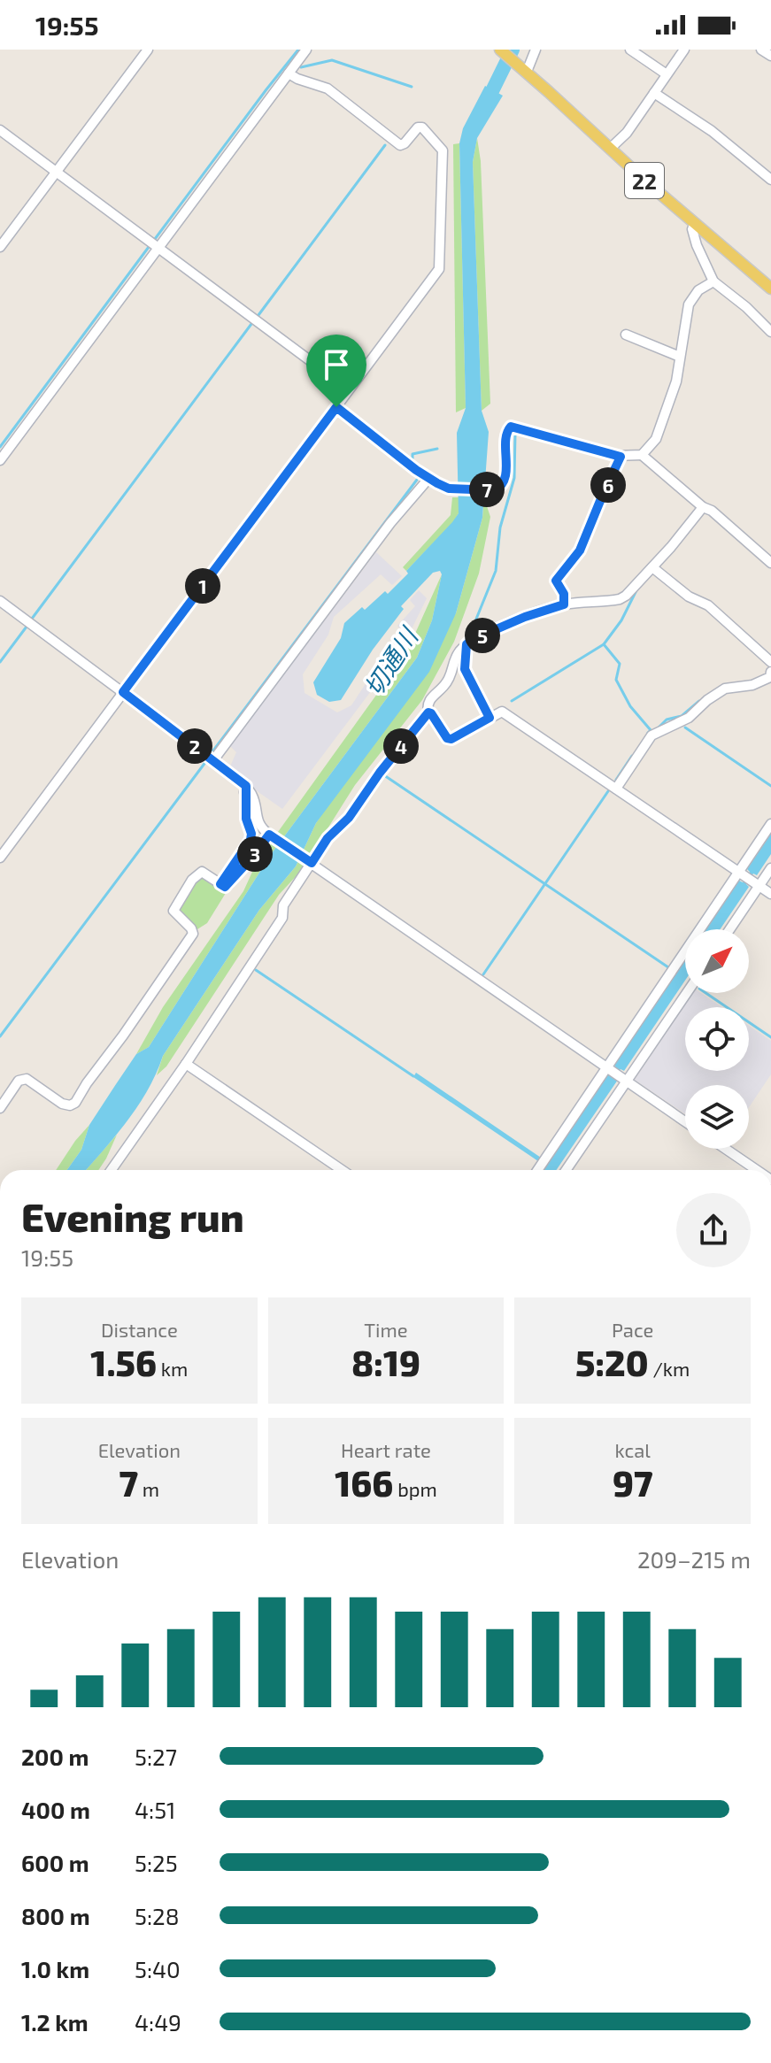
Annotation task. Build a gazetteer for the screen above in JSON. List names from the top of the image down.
{
  "streets": {
    "main road": ["22"]
  },
  "water": ["切通川"],
  "north": "top right",
  "page": {
    "status": "19:55",
    "pins": [
      "6",
      "7",
      "1",
      "5",
      "2",
      "4",
      "3"
    ],
    "heading": ["Evening run", "19:55"],
    "stats": [
      ["Distance", "1.56 km"],
      ["Time", "8:19"],
      ["Pace", "5:20 /km"],
      ["Elevation", "7 m"],
      ["Heart rate", "166 bpm"],
      ["kcal", "97"]
    ],
    "chart": ["Elevation", "209–215 m"],
    "list": [
      {
        "name": "200 m",
        "note": "5:27"
      },
      {
        "name": "400 m",
        "note": "4:51"
      },
      {
        "name": "600 m",
        "note": "5:25"
      },
      {
        "name": "800 m",
        "note": "5:28"
      },
      {
        "name": "1.0 km",
        "note": "5:40"
      },
      {
        "name": "1.2 km",
        "note": "4:49"
      }
    ]
  }
}
